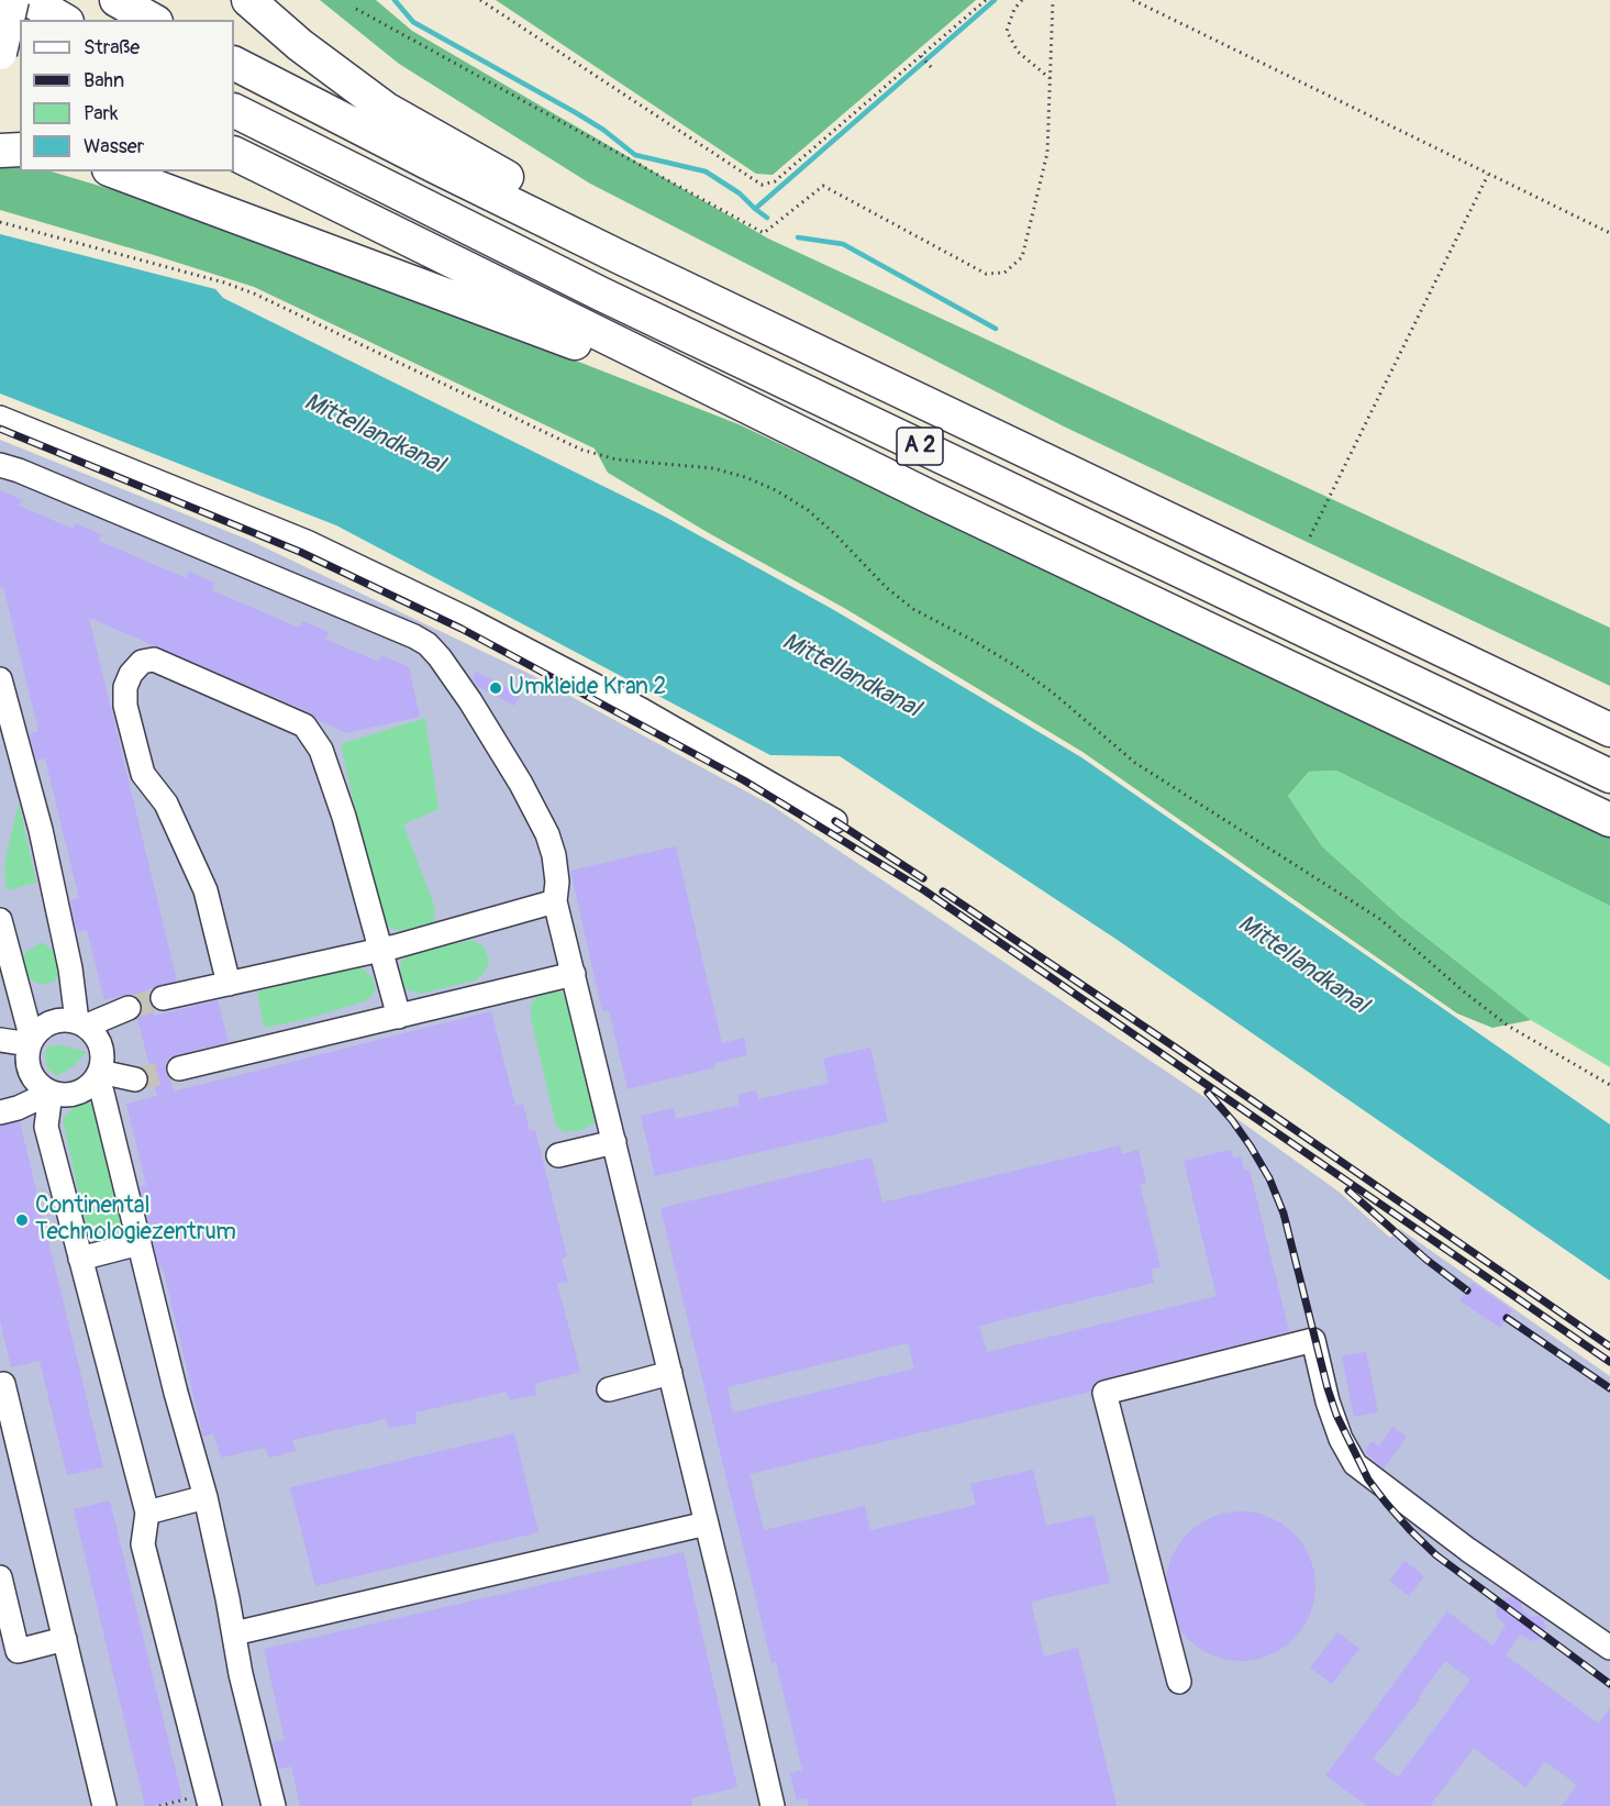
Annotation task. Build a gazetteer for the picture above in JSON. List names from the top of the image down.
{
  "streets": {
    "highway": ["A 2"]
  },
  "water": ["Mittellandkanal"],
  "places": ["Umkleide Kran 2", "Continental Technologiezentrum"],
  "legend": [
    "Straße",
    "Bahn",
    "Park",
    "Wasser"
  ]
}
